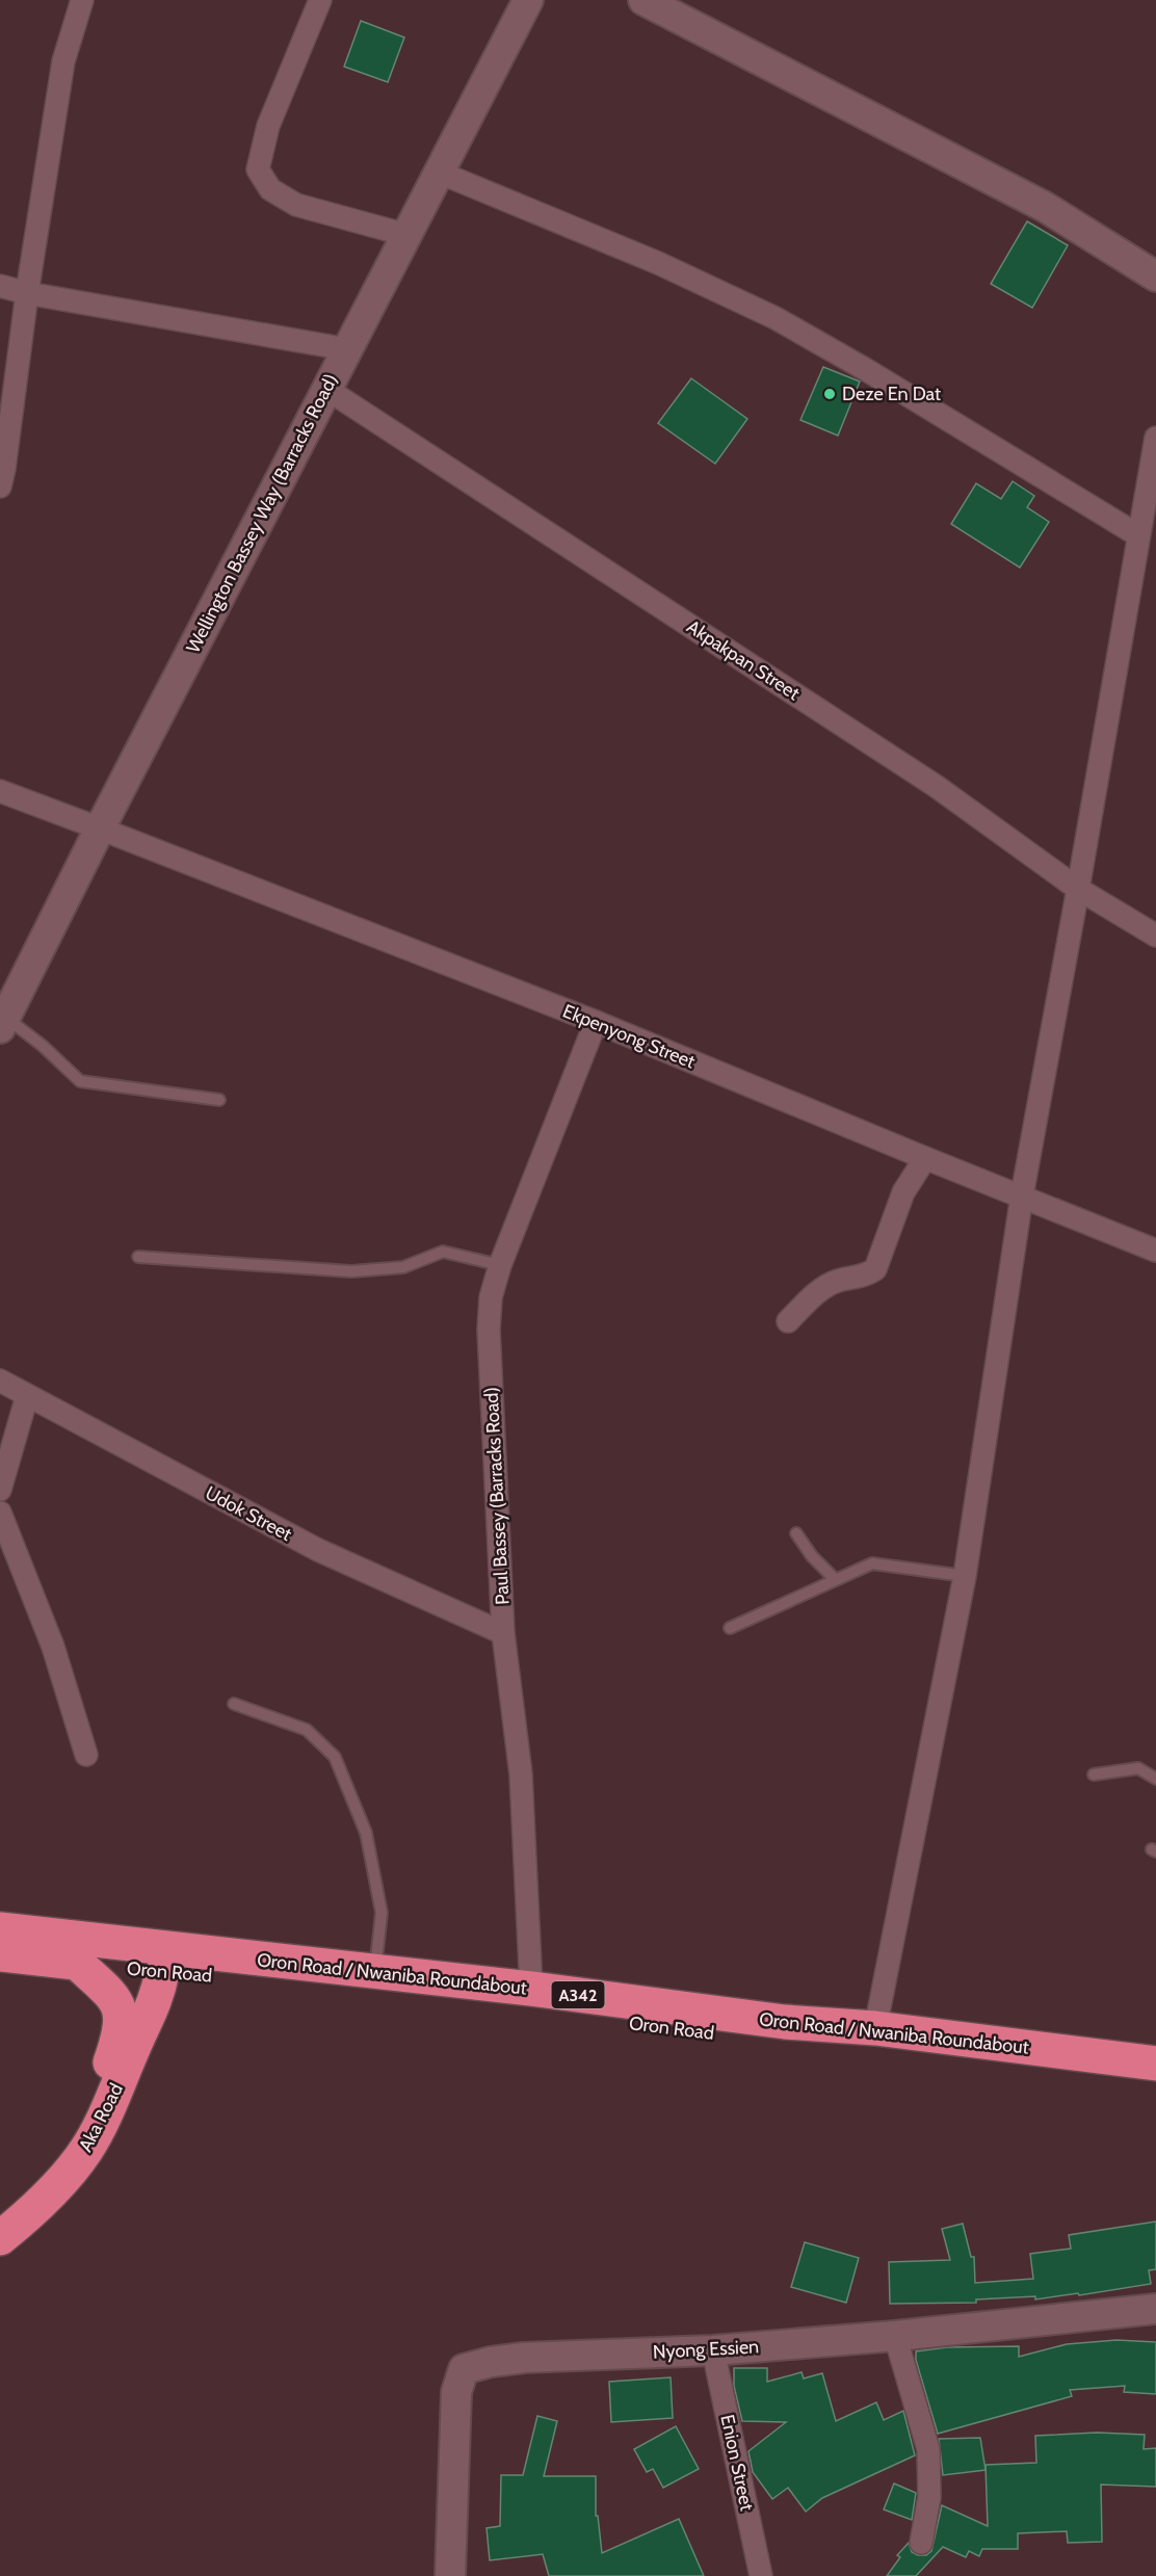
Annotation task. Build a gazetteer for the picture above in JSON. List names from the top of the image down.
{
  "streets": {
    "highway": [
      "Oron Road",
      "Oron Road / Nwaniba Roundabout",
      "A342",
      "Aka Road"
    ],
    "street": [
      "Wellington Bassey Way (Barracks Road)",
      "Akpakpan Street",
      "Ekpenyong Street",
      "Paul Bassey (Barracks Road)",
      "Udok Street",
      "Nyong Essien",
      "Enion Street"
    ]
  },
  "crossings": [
    ["Wellington Bassey Way (Barracks Road)", "Akpakpan Street"],
    ["Wellington Bassey Way (Barracks Road)", "Ekpenyong Street"],
    ["Ekpenyong Street", "Paul Bassey (Barracks Road)"],
    ["Paul Bassey (Barracks Road)", "Udok Street"],
    ["Paul Bassey (Barracks Road)", "Oron Road / Nwaniba Roundabout"],
    ["Oron Road", "Aka Road"],
    ["Nyong Essien", "Enion Street"]
  ],
  "places": ["Deze En Dat"]
}
